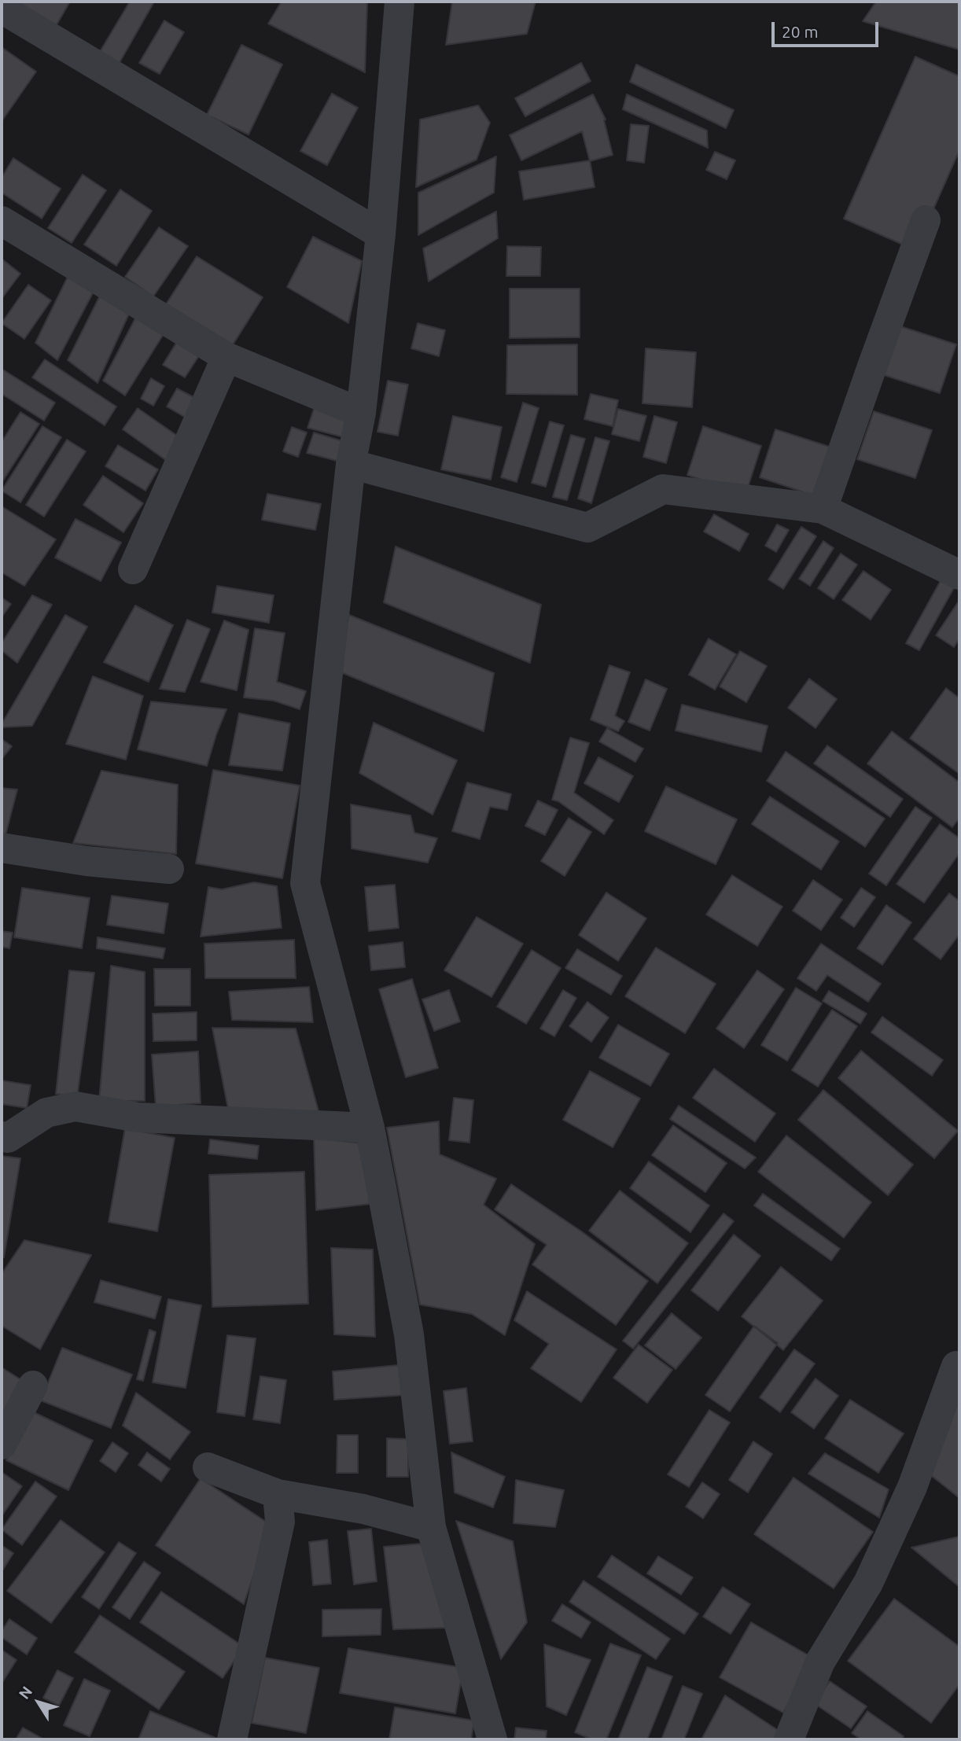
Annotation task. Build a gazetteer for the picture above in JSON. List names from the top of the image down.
{
  "scale_bar": "20 m",
  "north": "top left"
}
